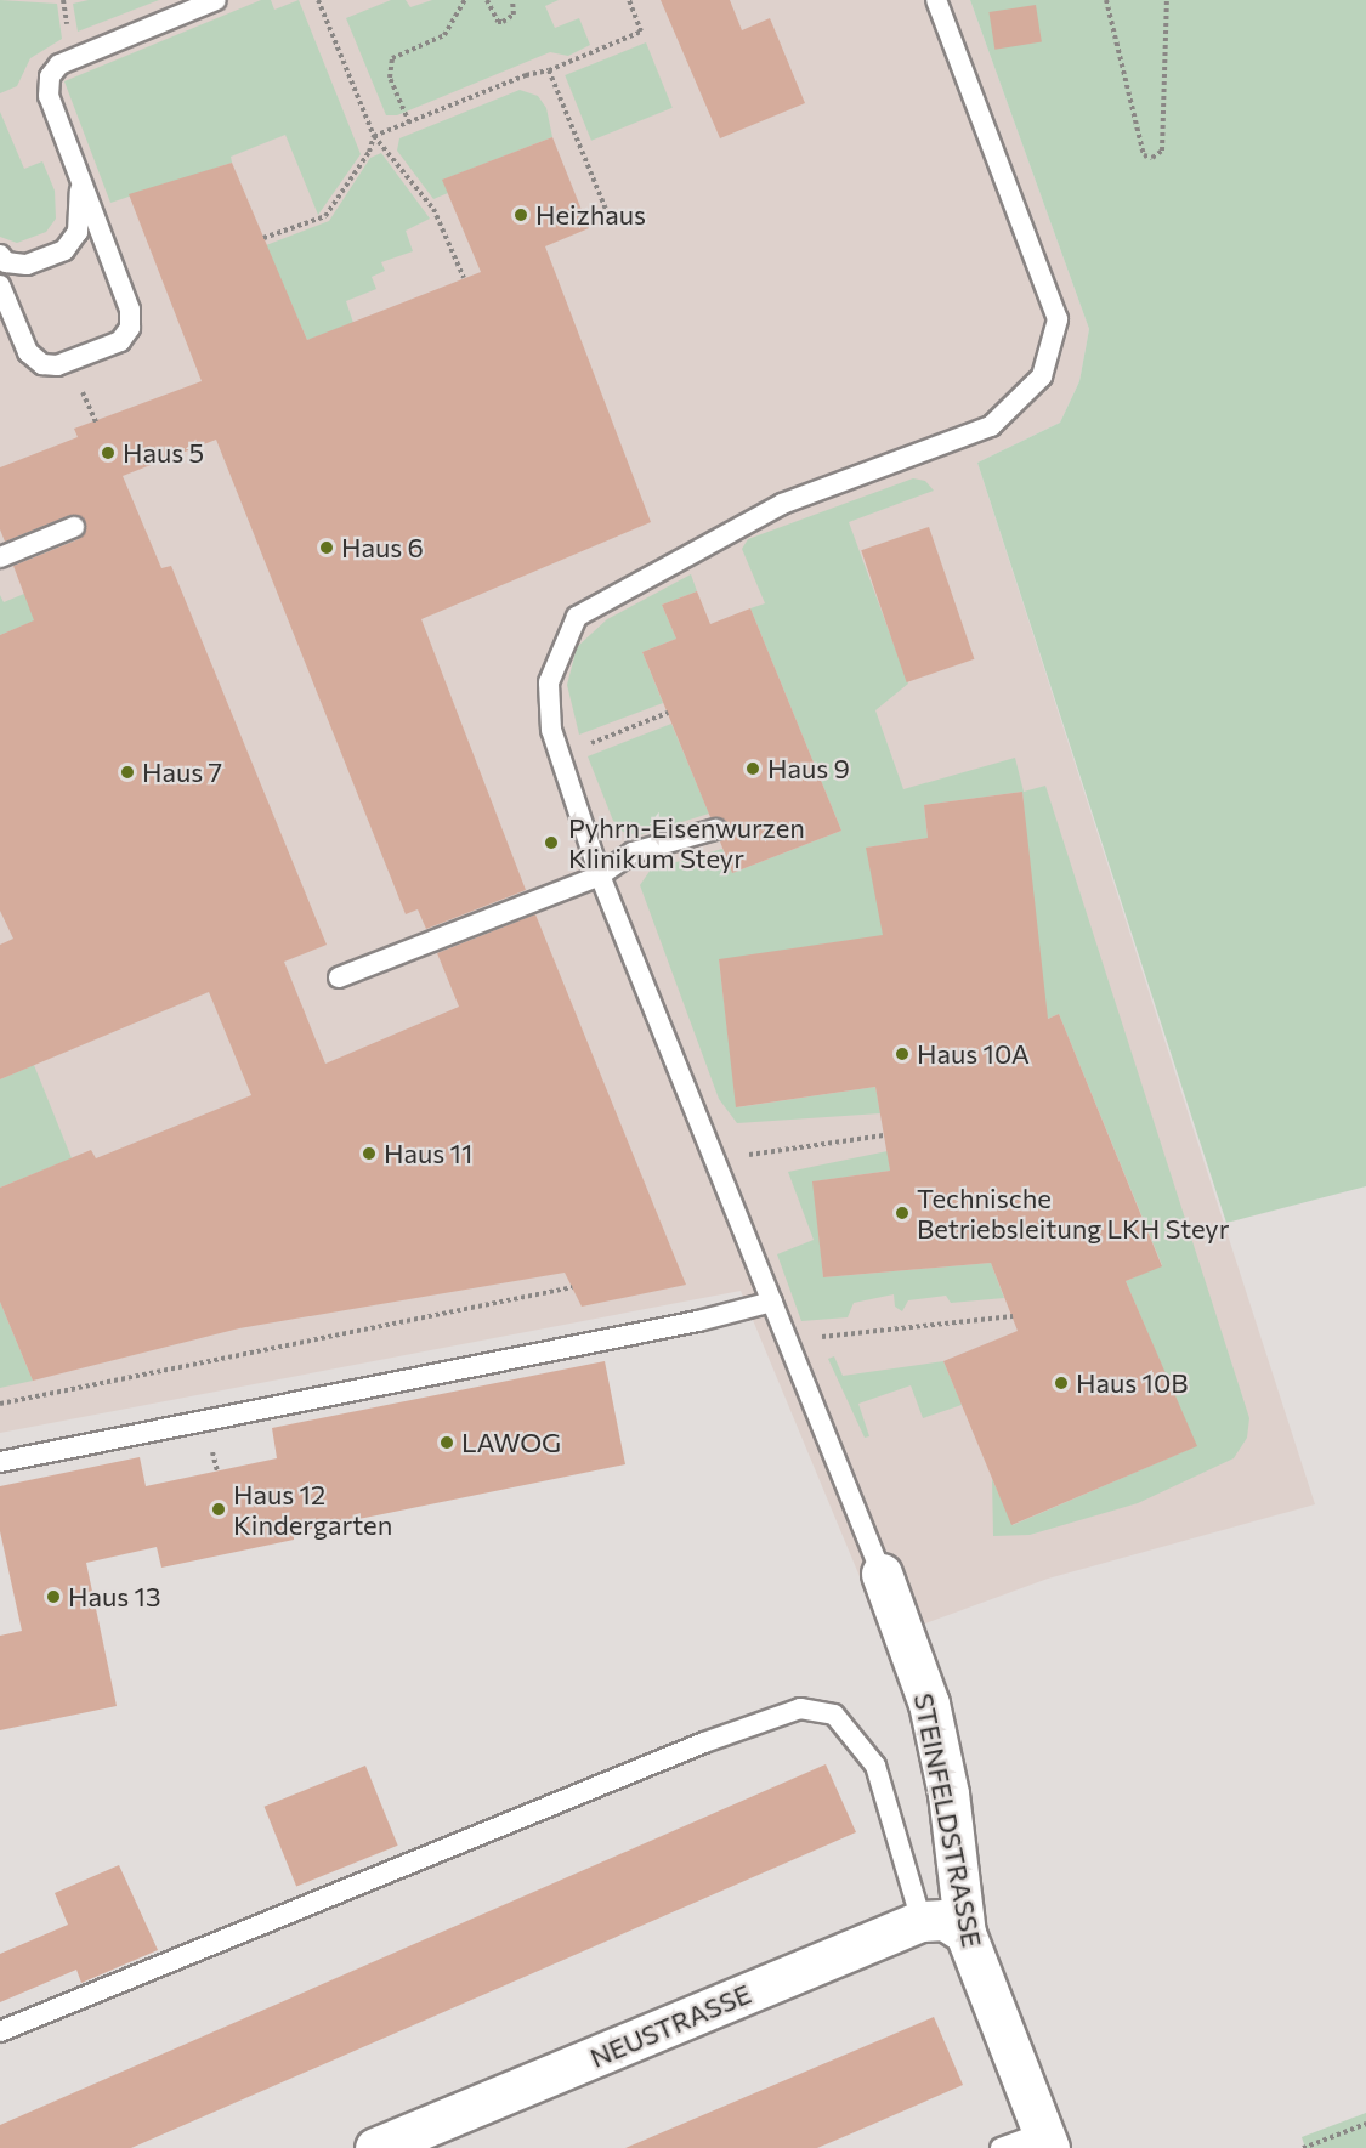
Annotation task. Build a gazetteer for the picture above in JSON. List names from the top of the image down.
{
  "streets": {
    "street": ["STEINFELDSTRASSE", "NEUSTRASSE"]
  },
  "places": [
    "Heizhaus",
    "Haus 5",
    "Haus 6",
    "Haus 9",
    "Haus 7",
    "Pyhrn-Eisenwurzen Klinikum Steyr",
    "Haus 10A",
    "Haus 11",
    "Technische Betriebsleitung LKH Steyr",
    "Haus 10B",
    "LAWOG",
    "Haus 12 Kindergarten",
    "Haus 13"
  ]
}
